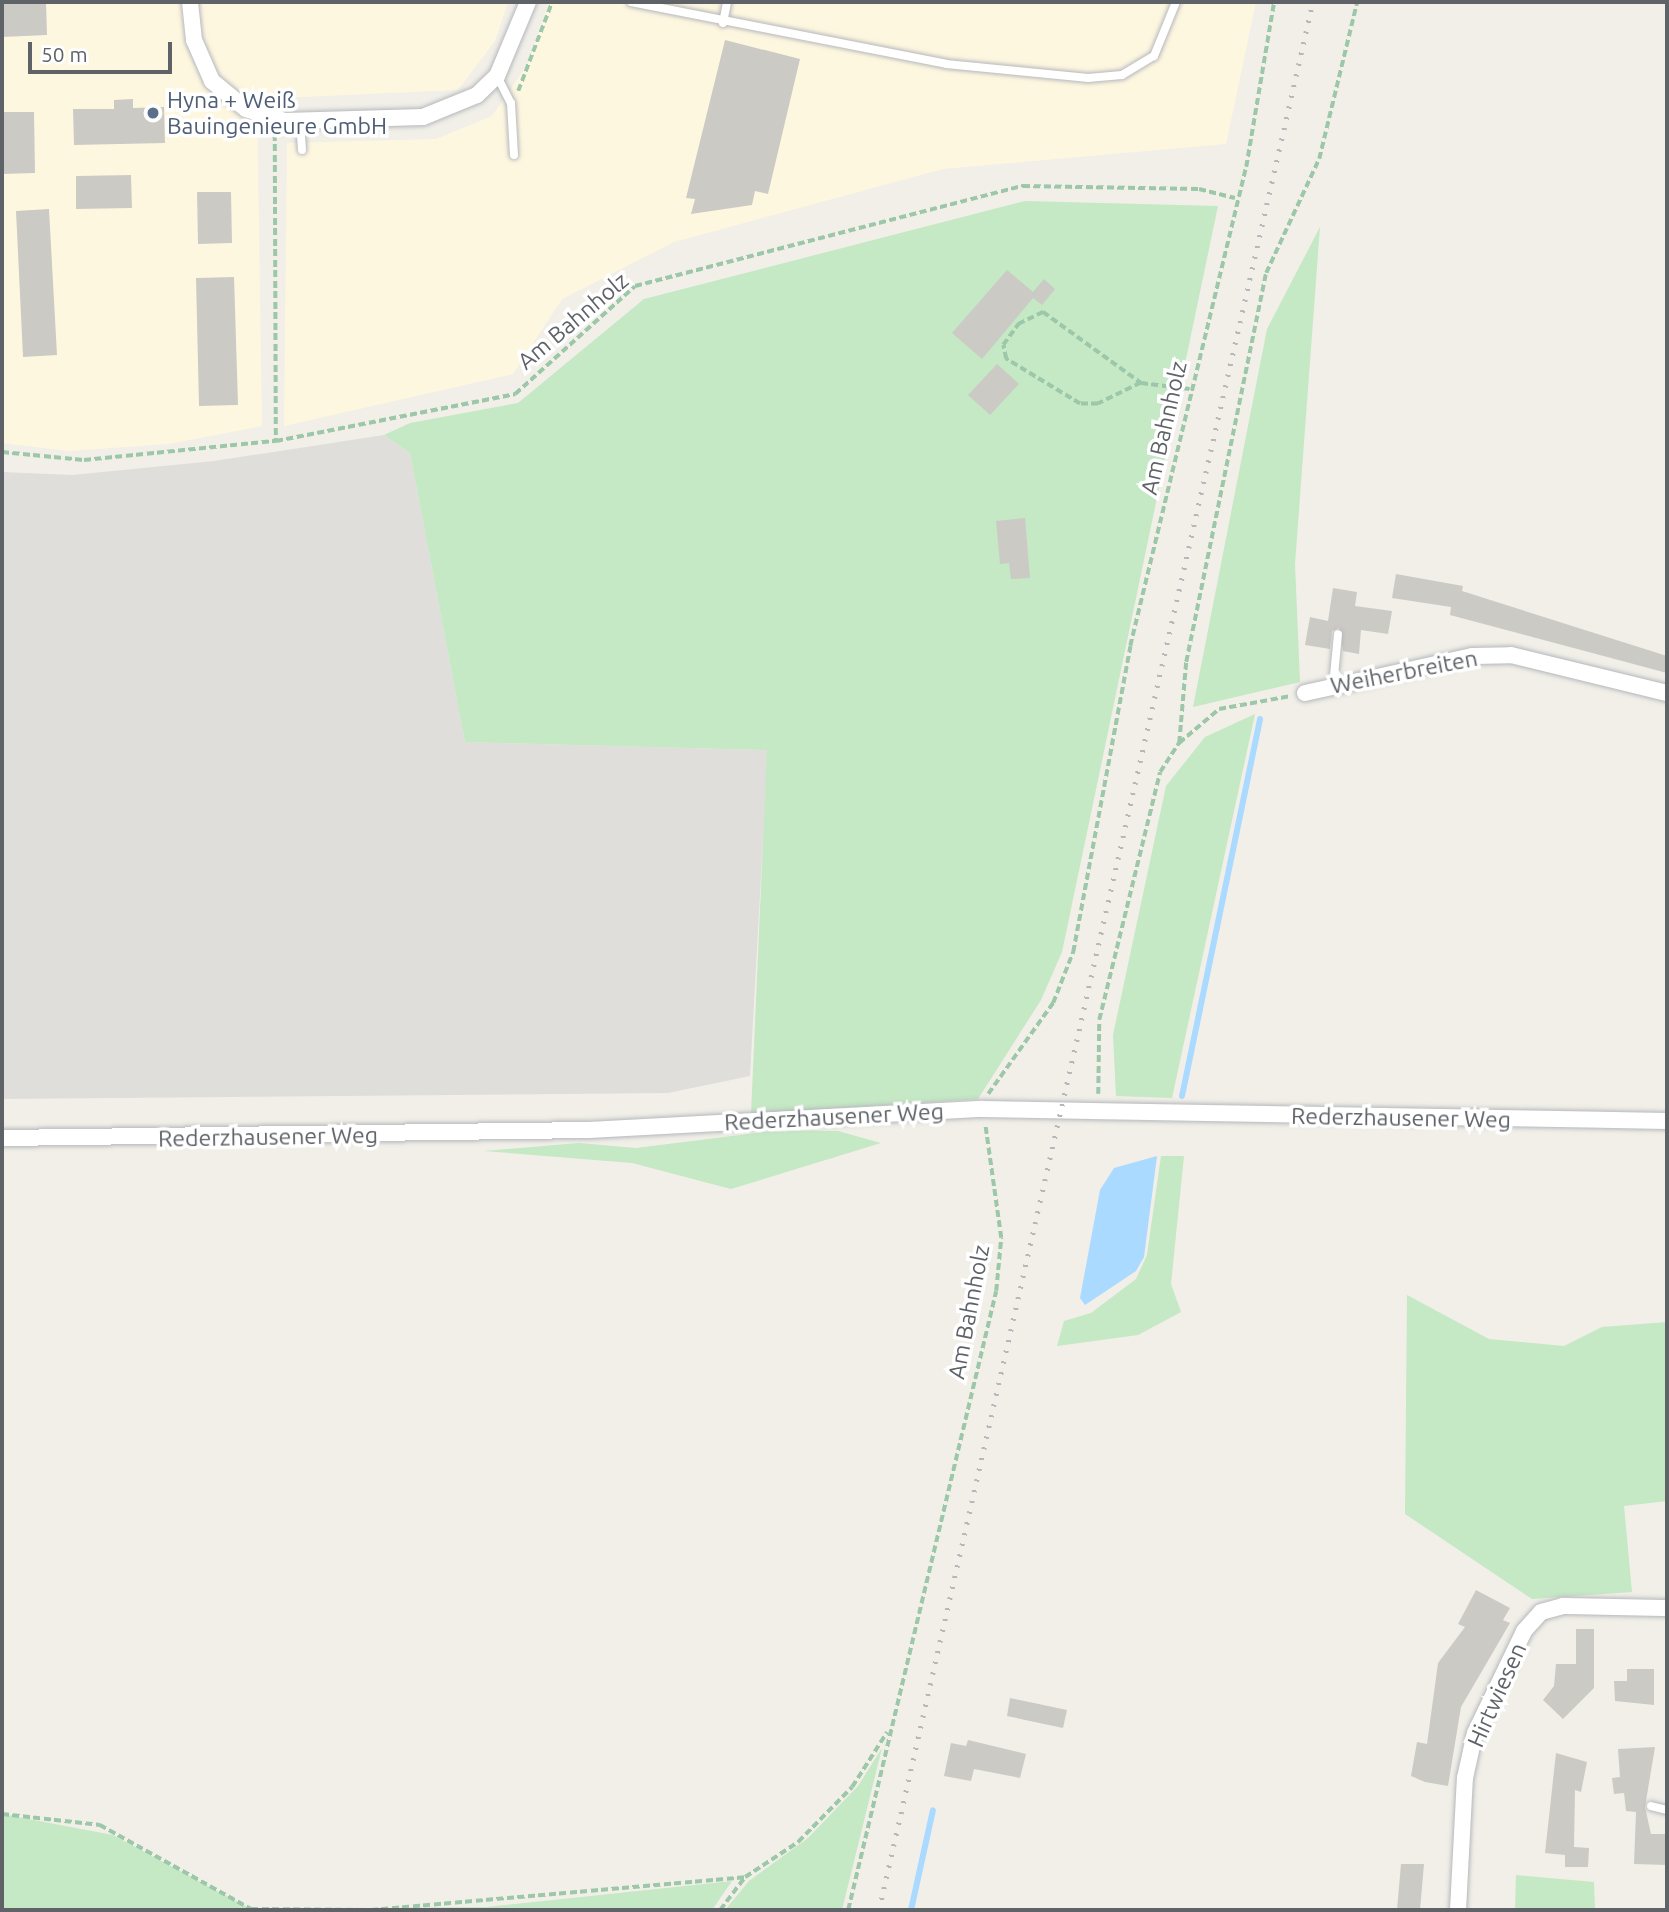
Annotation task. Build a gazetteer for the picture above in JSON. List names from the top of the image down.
{
  "streets": {
    "street": ["Weiherbreiten", "Rederzhausener Weg", "Hirtwiesen"],
    "path": ["Am Bahnholz"]
  },
  "crossings": [
    ["Am Bahnholz", "Rederzhausener Weg"]
  ],
  "places": ["Hyna + Weiß Bauingenieure GmbH"],
  "scale_bar": "50 m"
}
